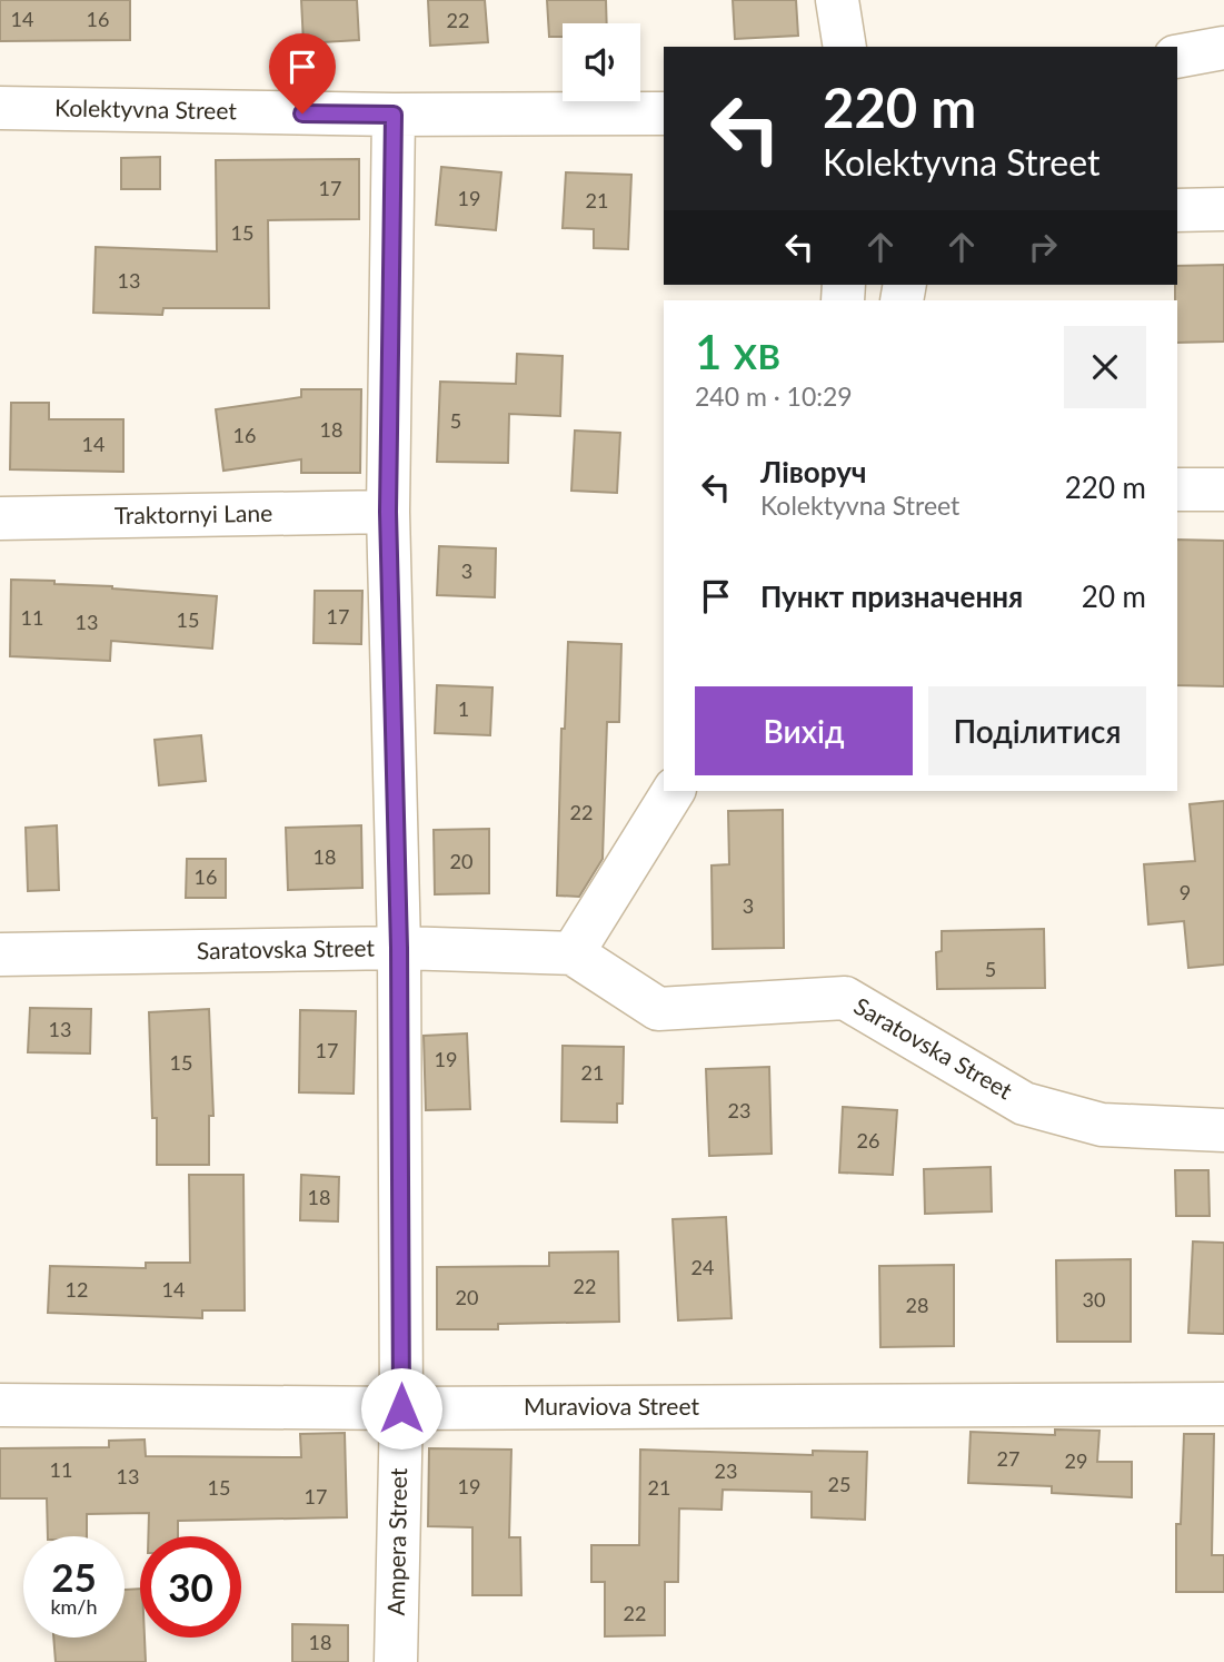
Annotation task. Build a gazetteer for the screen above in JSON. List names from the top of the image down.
{
  "streets": {
    "street": [
      "Kolektyvna Street",
      "Traktornyi Lane",
      "Saratovska Street",
      "Muraviova Street",
      "Ampera Street"
    ]
  },
  "crossings": [
    ["Kolektyvna Street", "Ampera Street"],
    ["Traktornyi Lane", "Ampera Street"],
    ["Saratovska Street", "Ampera Street"],
    ["Muraviova Street", "Ampera Street"]
  ],
  "house_numbers": [
    "14",
    "16",
    "22",
    "17",
    "19",
    "21",
    "15",
    "13",
    "5",
    "18",
    "16",
    "14",
    "3",
    "17",
    "11",
    "15",
    "13",
    "1",
    "22",
    "18",
    "20",
    "16",
    "9",
    "3",
    "5",
    "13",
    "17",
    "19",
    "15",
    "21",
    "23",
    "26",
    "18",
    "24",
    "22",
    "12",
    "14",
    "20",
    "30",
    "28",
    "27",
    "29",
    "11",
    "23",
    "13",
    "25",
    "19",
    "15",
    "21",
    "17",
    "22",
    "18"
  ],
  "page": {
    "turn": ["220 m", "Kolektyvna Street"],
    "heading": ["1 хв", "240 m · 10:29"],
    "list": [
      {
        "name": "Ліворуч",
        "note": "Kolektyvna Street",
        "value": "220 m"
      },
      {
        "name": "Пункт призначення",
        "value": "20 m"
      }
    ],
    "buttons": ["Вихід", "Поділитися"],
    "speed": "25 km/h",
    "limit": "30"
  }
}
